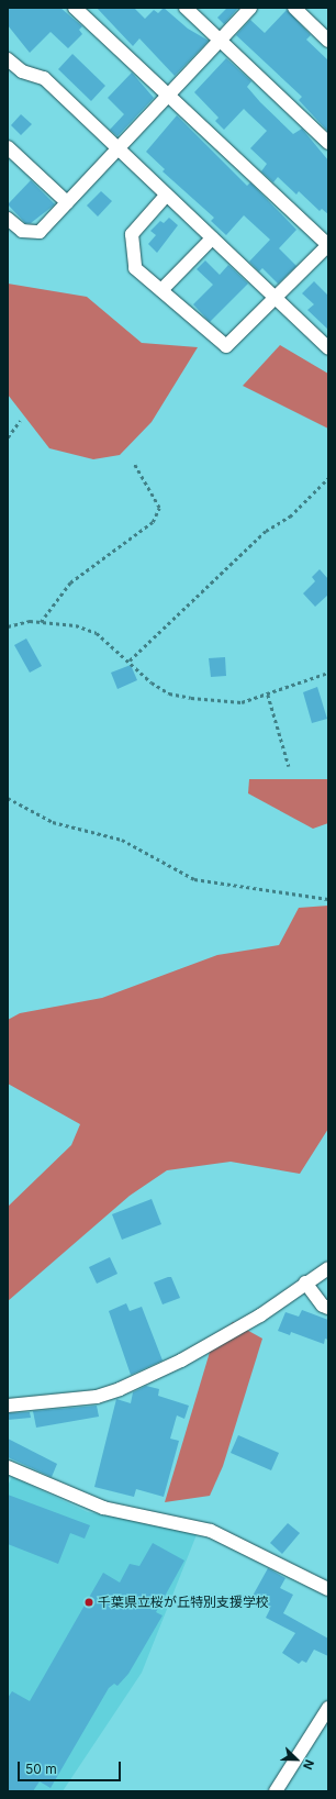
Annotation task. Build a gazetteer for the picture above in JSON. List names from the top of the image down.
{
  "places": ["千葉県立桜が丘特別支援学校"],
  "scale_bar": "50 m",
  "north": "bottom right"
}
